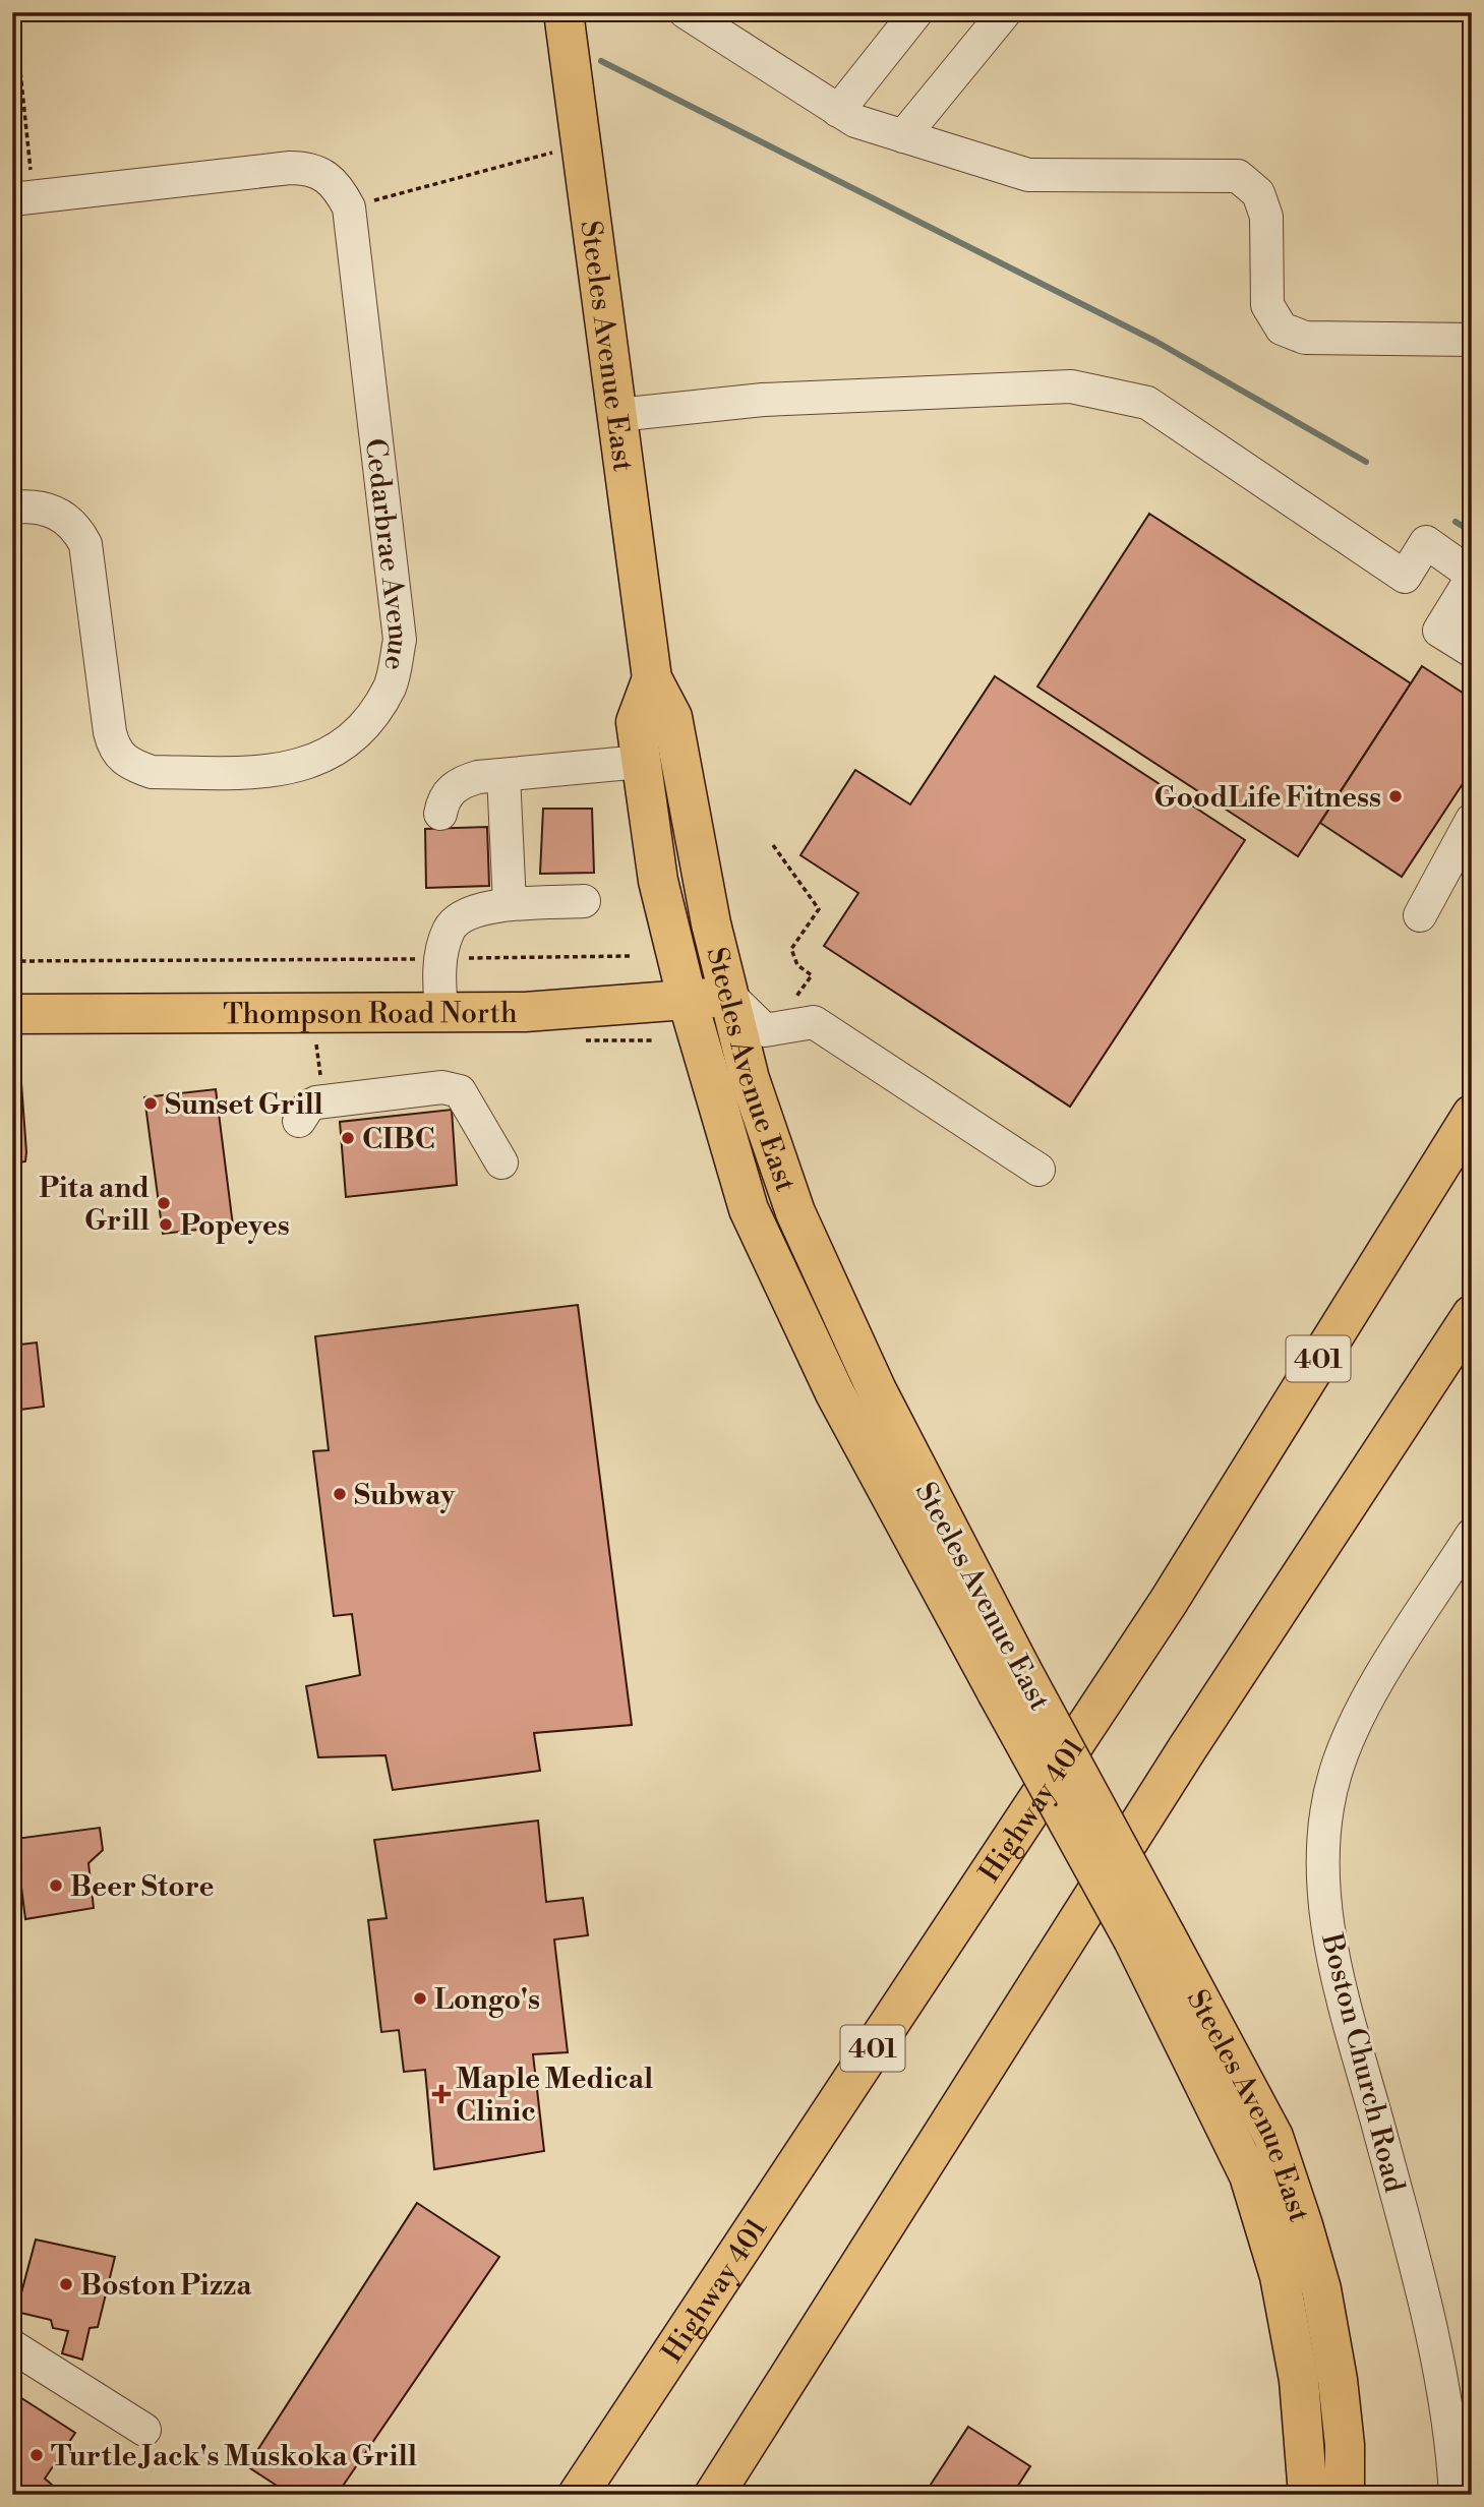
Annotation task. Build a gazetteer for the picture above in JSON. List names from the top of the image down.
{
  "streets": {
    "main road": [
      "Steeles Avenue East",
      "Thompson Road North",
      "401",
      "Highway 401"
    ],
    "street": ["Cedarbrae Avenue", "Boston Church Road"]
  },
  "crossings": [
    ["Steeles Avenue East", "Thompson Road North"]
  ],
  "places": {
    "other": [
      "GoodLife Fitness",
      "Sunset Grill",
      "CIBC",
      "Pita and Grill",
      "Popeyes",
      "Subway",
      "Beer Store",
      "Longo's",
      "Boston Pizza",
      "Turtle Jack's Muskoka Grill"
    ],
    "health": ["Maple Medical Clinic"]
  }
}
